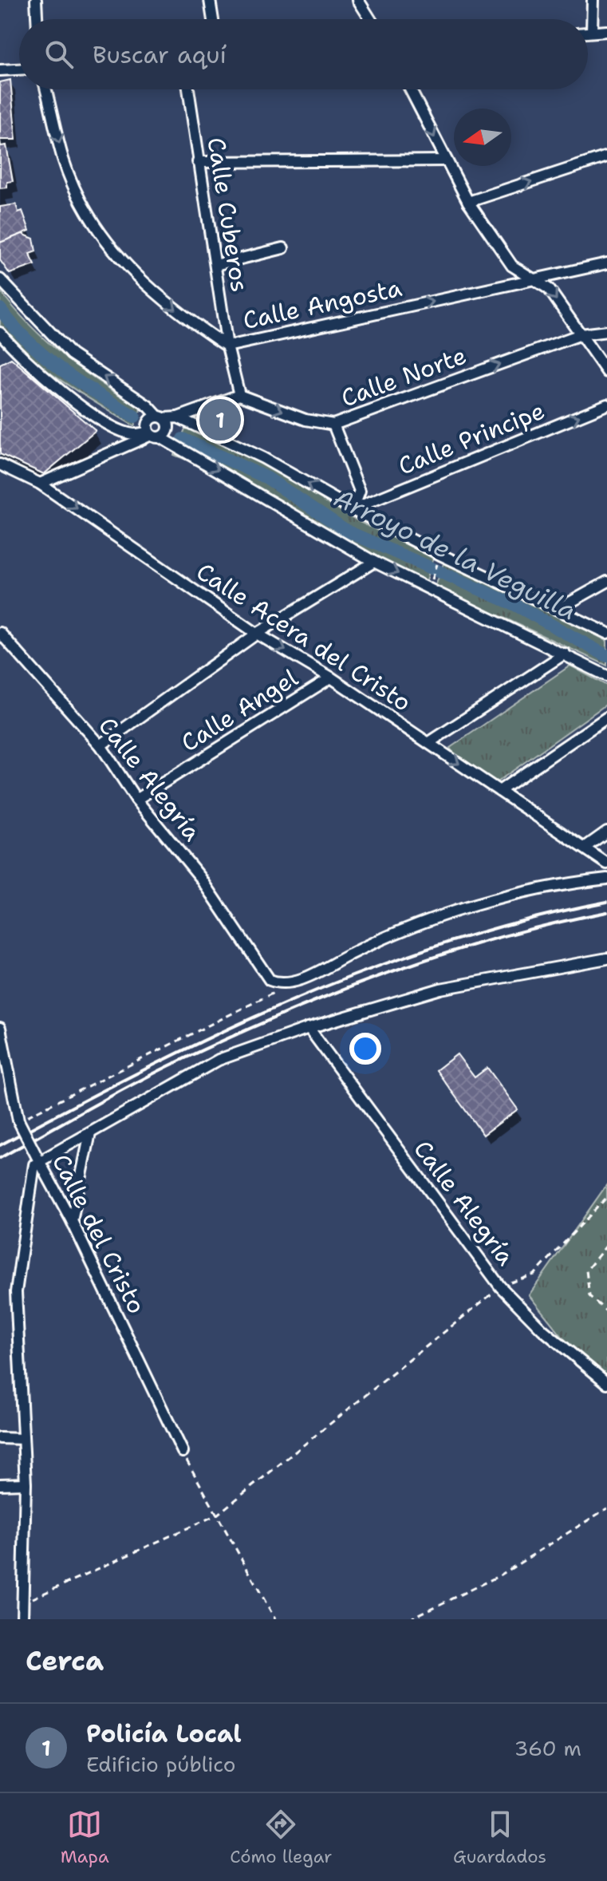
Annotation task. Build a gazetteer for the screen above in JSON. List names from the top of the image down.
{
  "streets": {
    "street": [
      "Calle Cuberos",
      "Calle Angosta",
      "Calle Norte",
      "Calle Principe",
      "Calle Acera del Cristo",
      "Calle Angel",
      "Calle Alegría",
      "Calle del Cristo"
    ]
  },
  "crossings": [
    ["Calle Cuberos", "Calle Angosta"],
    ["Calle Cuberos", "Calle Norte"],
    ["Calle Acera del Cristo", "Calle Angel"],
    ["Calle Angel", "Calle Alegría"]
  ],
  "one_way": [
    "Calle Angosta",
    "Calle Norte",
    "Calle Principe",
    "Calle Acera del Cristo"
  ],
  "water": ["Arroyo de la Veguilla"],
  "north": "left",
  "page": {
    "search": "Buscar aquí",
    "pins": "1",
    "heading": "Cerca",
    "list": [
      {
        "mark": "1",
        "name": "Policía Local",
        "note": "Edificio público",
        "value": "360 m"
      }
    ],
    "nav": ["Mapa", "Cómo llegar", "Guardados"]
  }
}
